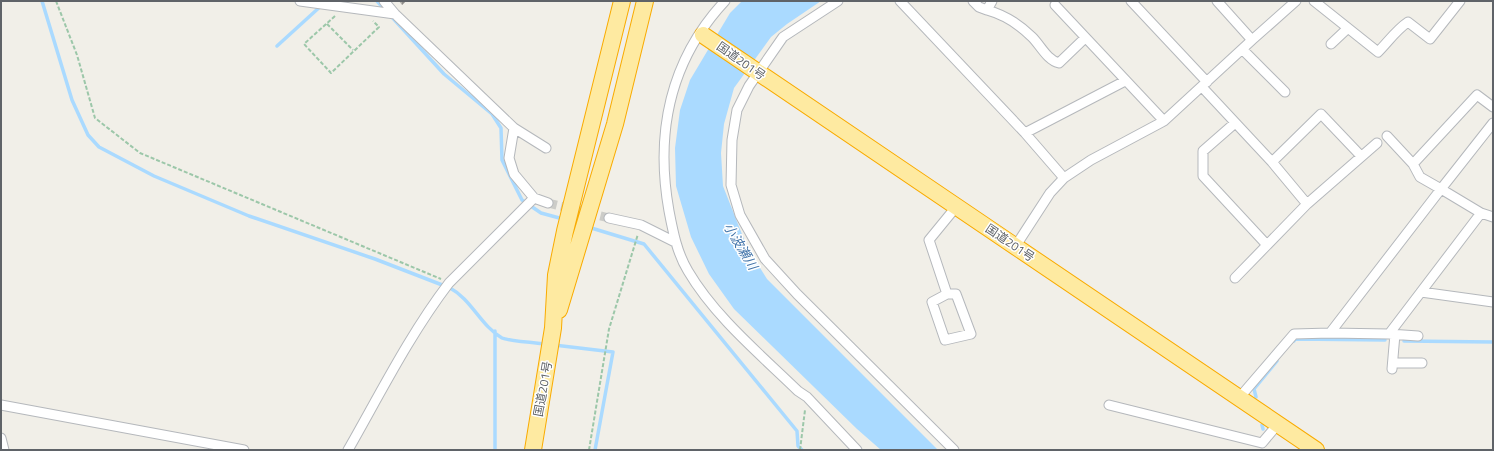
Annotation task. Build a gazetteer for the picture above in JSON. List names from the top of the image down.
{
  "streets": {
    "highway": ["国道201号"]
  },
  "water": ["小波瀬川"]
}
